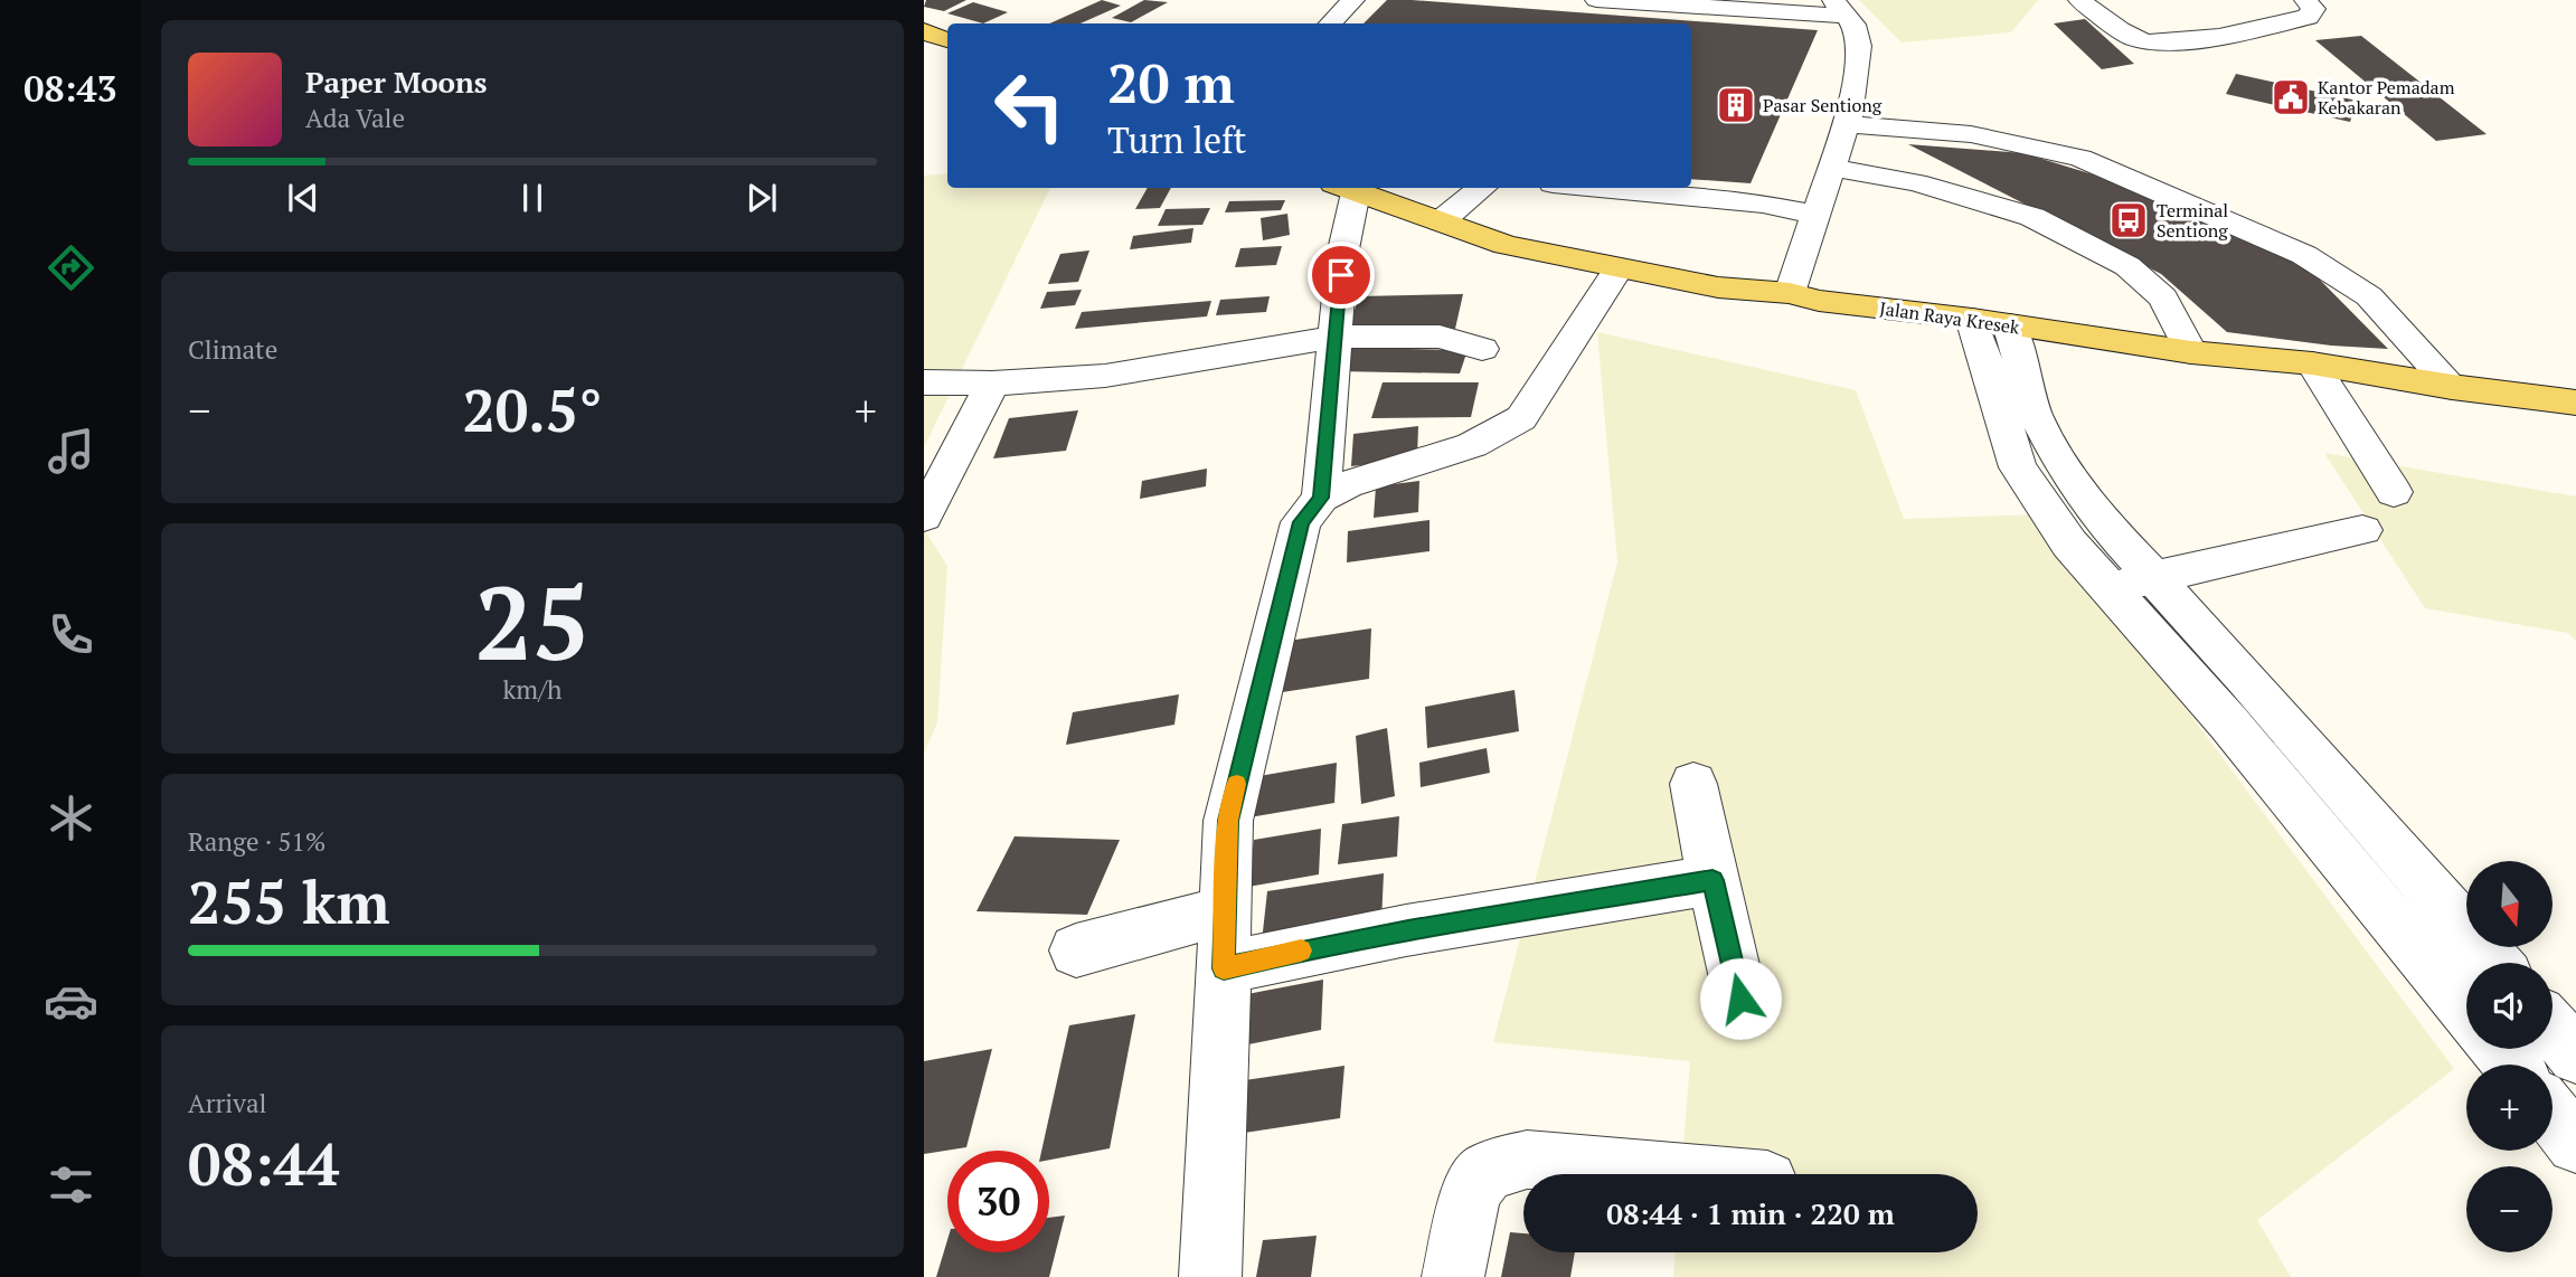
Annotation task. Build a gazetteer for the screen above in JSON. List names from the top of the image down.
{
  "streets": {
    "main road": ["Jalan Raya Kresek"]
  },
  "places": {
    "public building": ["Kantor Pemadam Kebakaran"],
    "building": ["Pasar Sentiong"],
    "bus stop": ["Terminal Sentiong"]
  },
  "north": "bottom",
  "page": {
    "tabs": "08:43",
    "turn": ["20 m", "Turn left"],
    "song": ["Paper Moons", "Ada Vale"],
    "tile": [
      "Climate",
      ["25", "km/h"],
      ["Range · 51%", "255 km"],
      ["Arrival", "08:44"]
    ],
    "heat": ["−", "20.5°", "+"],
    "map_buttons": ["+", "−"],
    "limit": "30",
    "trip": "08:44 · 1 min · 220 m"
  }
}
